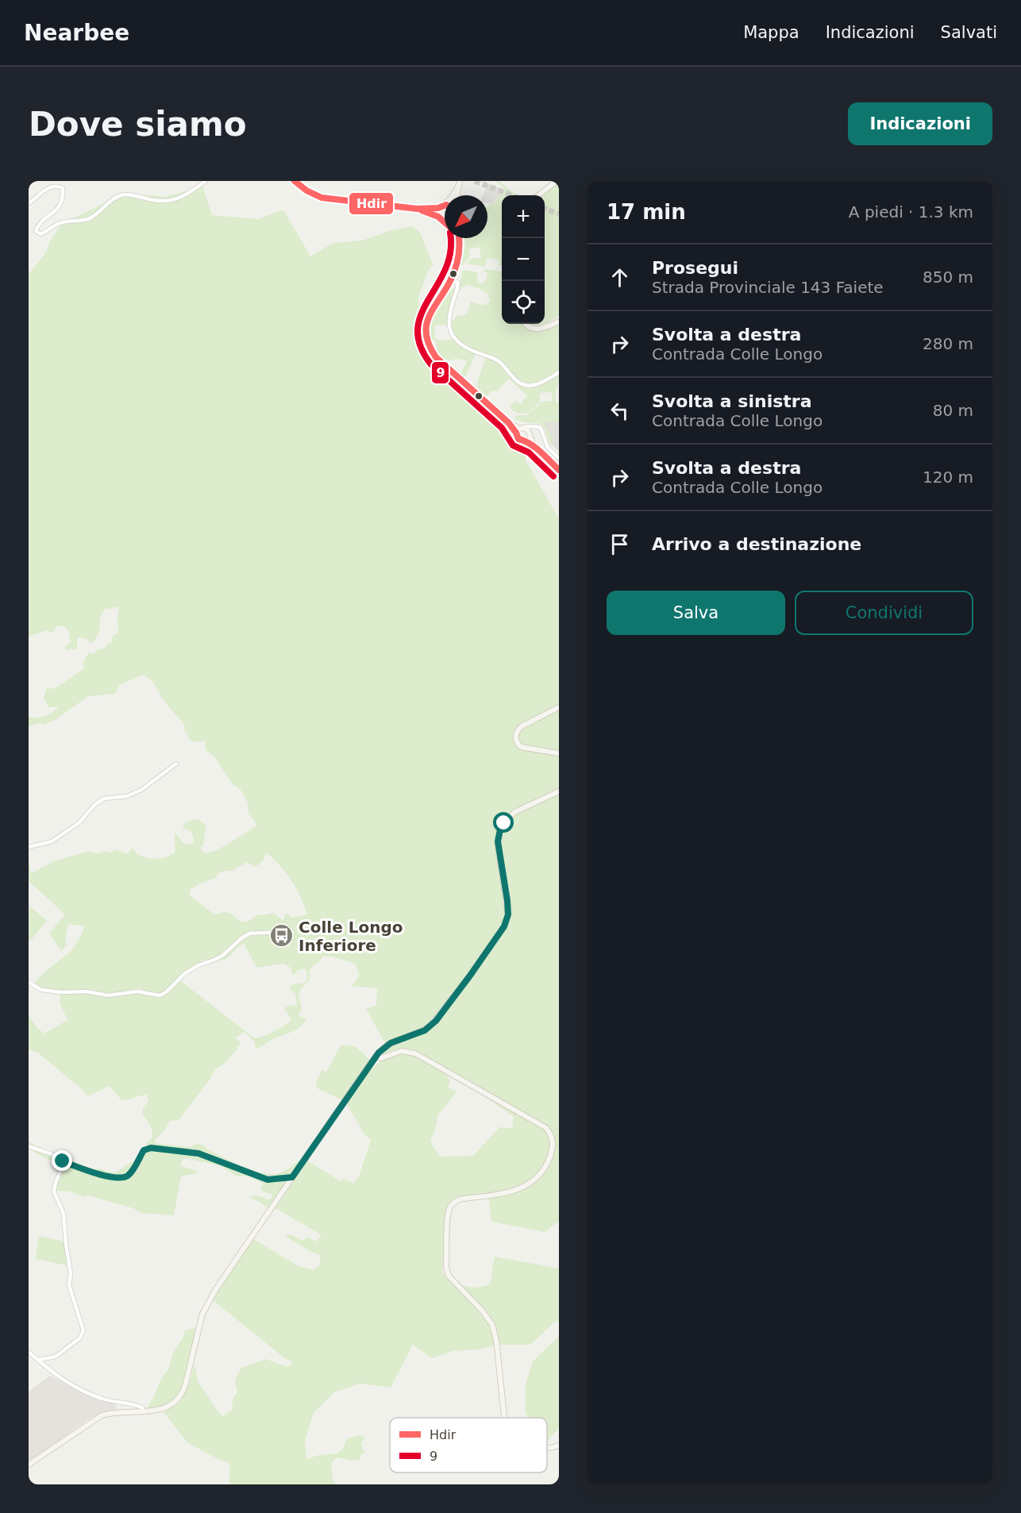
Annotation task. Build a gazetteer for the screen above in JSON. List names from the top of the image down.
{
  "places": {
    "bus stop": ["Colle Longo Inferiore"]
  },
  "lines": ["transit line Hdir", "transit line 9"],
  "legend": ["Hdir", "9"],
  "north": "bottom left",
  "page": {
    "header": "Nearbee",
    "nav": ["Mappa", "Indicazioni", "Salvati"],
    "buttons": [
      "Indicazioni",
      ["Salva", "Condividi"]
    ],
    "title": "Dove siamo",
    "heading": ["17 min", "A piedi · 1.3 km"],
    "map_buttons": ["+", "−"],
    "list": [
      ["Prosegui", "Strada Provinciale 143 Faiete", "850 m"],
      ["Svolta a destra", "Contrada Colle Longo", "280 m"],
      ["Svolta a sinistra", "Contrada Colle Longo", "80 m"],
      ["Svolta a destra", "Contrada Colle Longo", "120 m"],
      "Arrivo a destinazione"
    ]
  }
}
